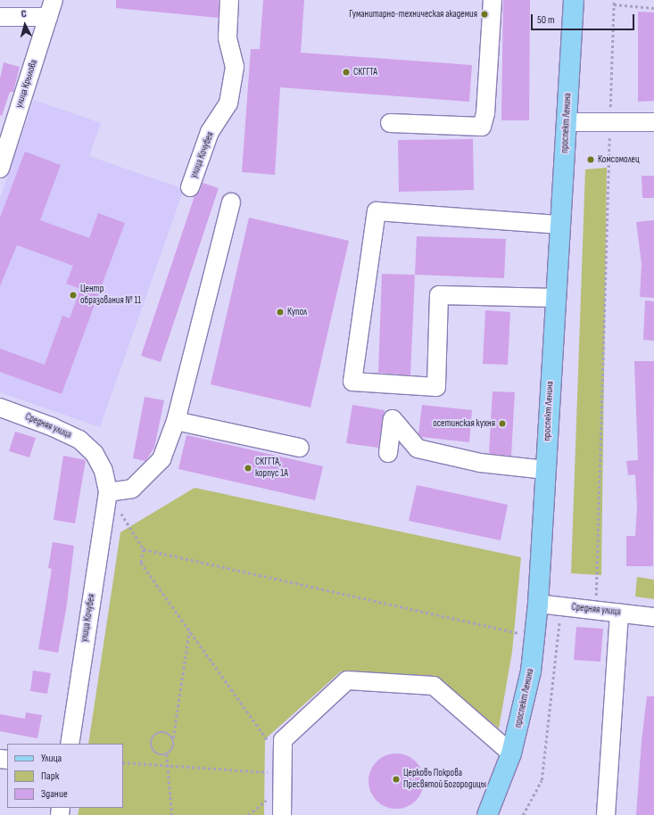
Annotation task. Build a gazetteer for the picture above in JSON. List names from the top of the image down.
{
  "streets": {
    "main road": ["проспект Ленина"],
    "street": ["улица Крылова", "улица Кочубея", "Средняя улица"]
  },
  "crossings": [
    ["проспект Ленина", "Средняя улица"],
    ["улица Кочубея", "Средняя улица"]
  ],
  "places": [
    "Гуманитарно-техническая академия",
    "СКГГТА",
    "Комсомолец",
    "Центр образования № 11",
    "Купол",
    "осетинская кухня",
    "СКГГТА, корпус 1А",
    "Церковь Покрова Пресвятой Богородицы"
  ],
  "legend": ["Улица", "Парк", "Здание"],
  "scale_bar": "50 m",
  "north": "top"
}
